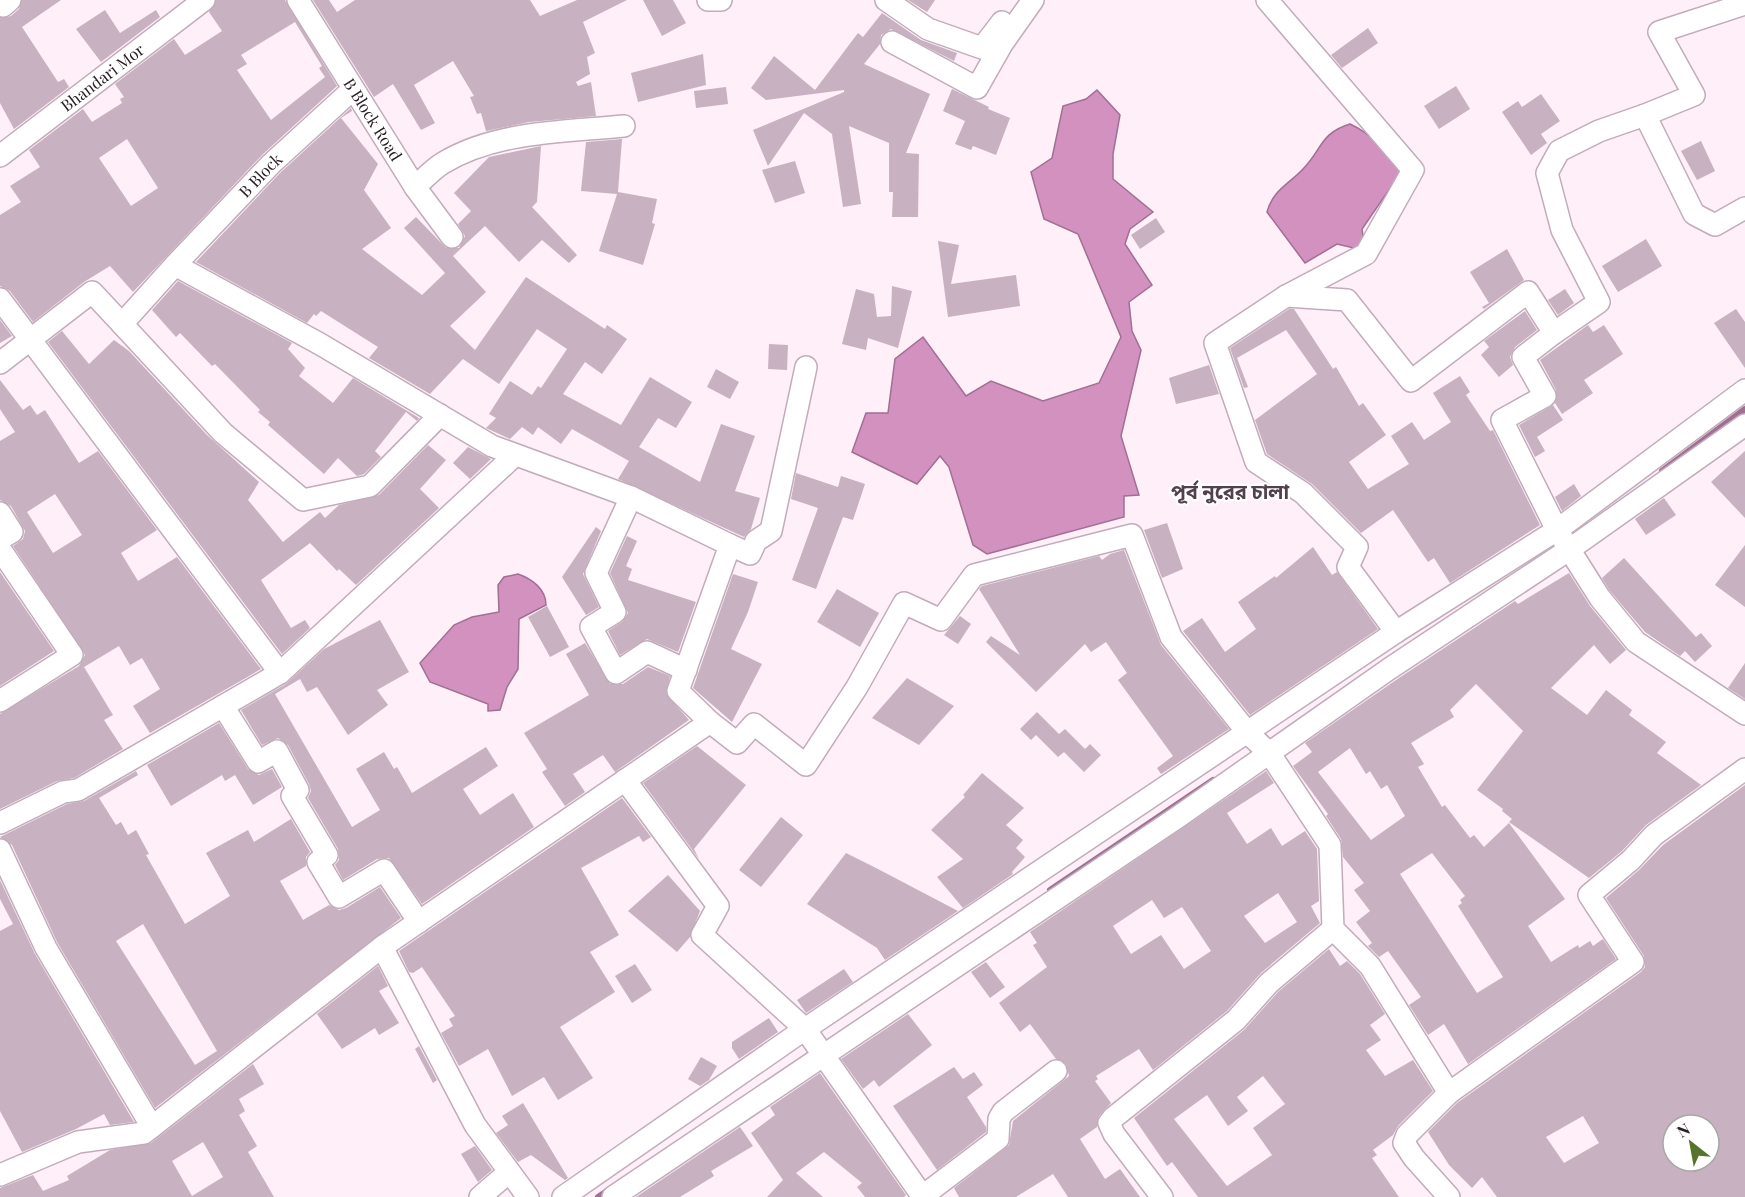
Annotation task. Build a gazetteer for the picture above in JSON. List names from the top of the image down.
{
  "streets": {
    "street": ["Bhandari Mor", "B Block Road", "B Block"]
  },
  "crossings": [
    ["B Block Road", "B Block"]
  ],
  "districts": ["পূর্ব নুরের চালা"],
  "north": "top left"
}
